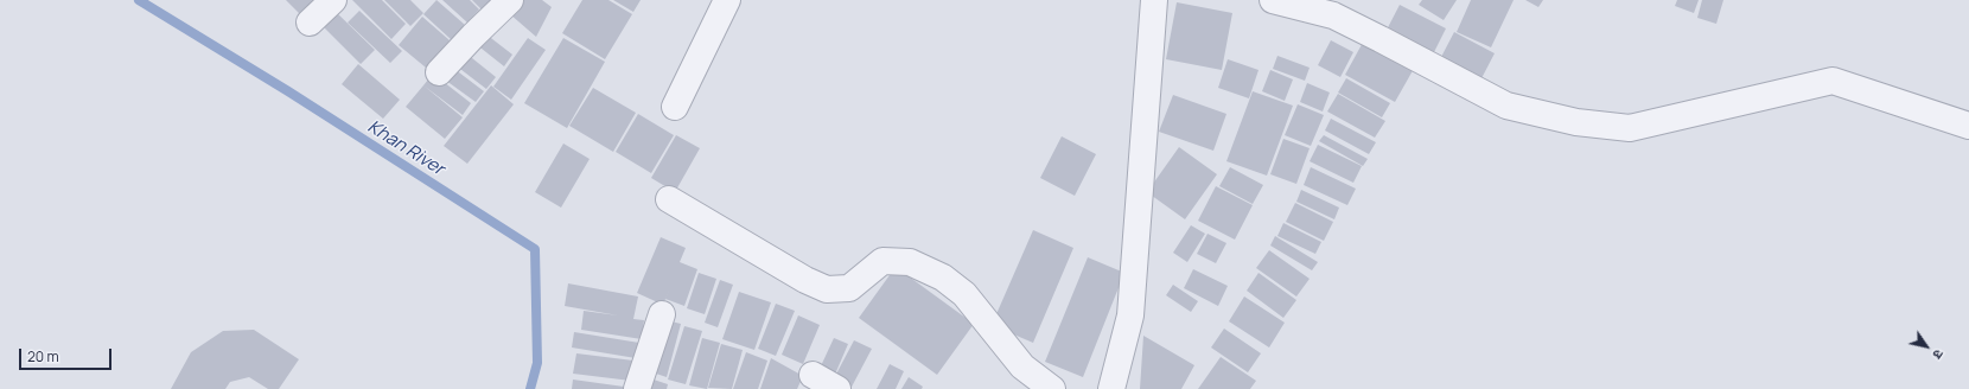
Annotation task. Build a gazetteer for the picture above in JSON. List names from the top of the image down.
{
  "water": ["Khan River"],
  "scale_bar": "20 m",
  "north": "bottom right"
}
